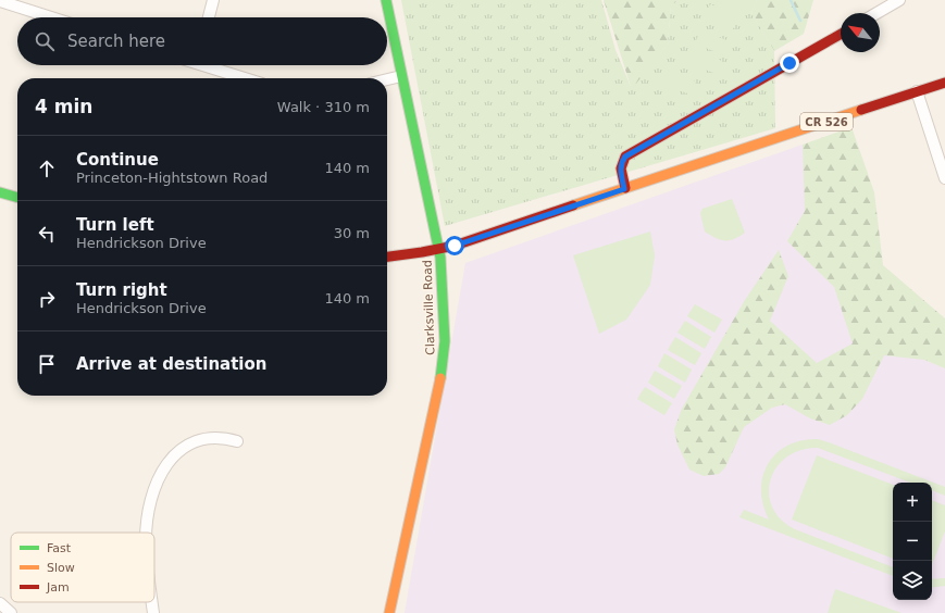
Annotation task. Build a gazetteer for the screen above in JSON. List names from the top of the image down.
{
  "streets": {
    "street": ["CR 526", "Clarksville Road"]
  },
  "crossings": [
    ["CR 526", "Clarksville Road"]
  ],
  "legend": ["Fast", "Slow", "Jam"],
  "north": "top left",
  "page": {
    "search": "Search here",
    "heading": ["4 min", "Walk · 310 m"],
    "list": [
      ["Continue", "Princeton-Hightstown Road", "140 m"],
      ["Turn left", "Hendrickson Drive", "30 m"],
      ["Turn right", "Hendrickson Drive", "140 m"],
      "Arrive at destination"
    ],
    "map_buttons": ["+", "−"]
  }
}
